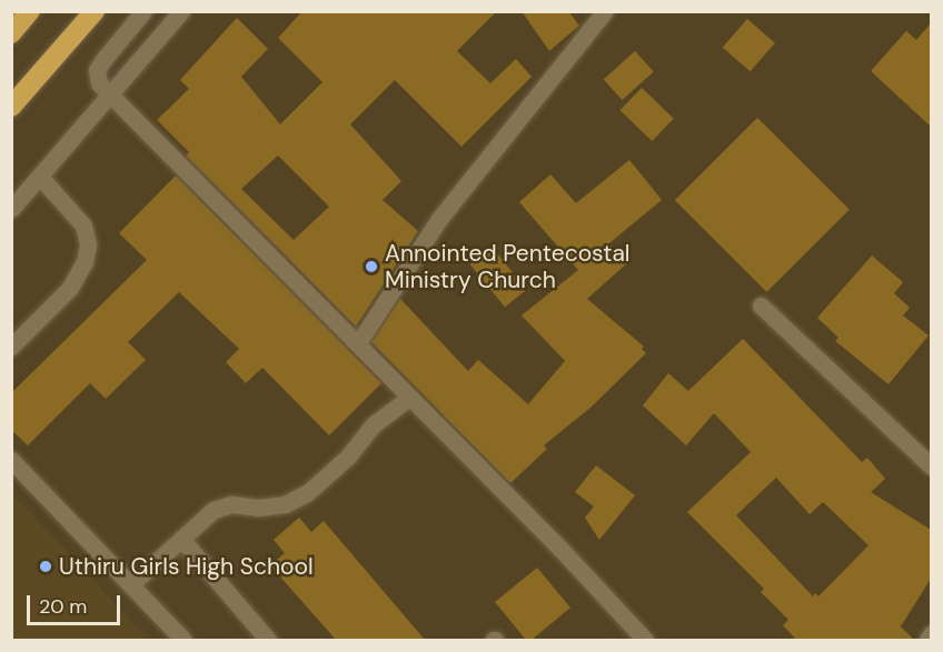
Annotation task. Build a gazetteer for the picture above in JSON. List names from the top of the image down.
{
  "places": ["Annointed Pentecostal Ministry Church", "Uthiru Girls High School"],
  "scale_bar": "20 m"
}
